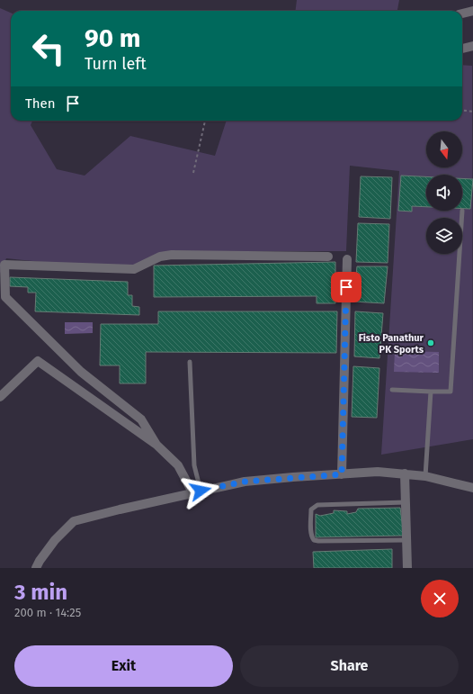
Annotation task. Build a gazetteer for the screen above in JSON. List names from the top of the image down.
{
  "places": ["Fisto Panathur PK Sports"],
  "north": "bottom",
  "page": {
    "turn": ["90 m", "Turn left"],
    "then": "Then",
    "heading": ["3 min", "200 m · 14:25"],
    "buttons": ["Exit", "Share"]
  }
}
